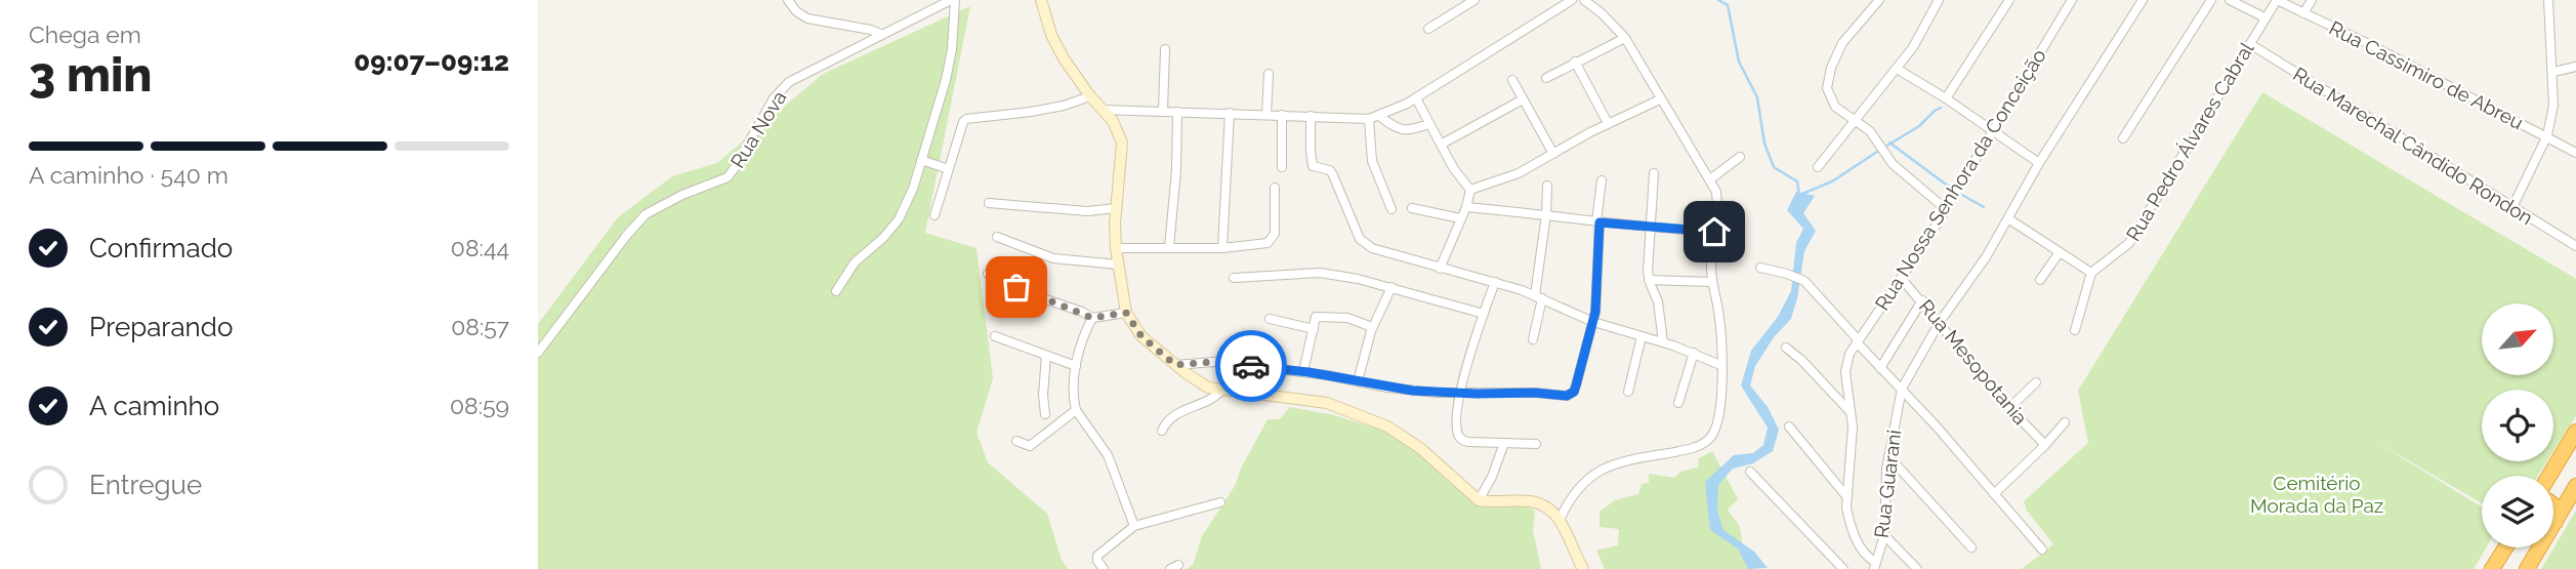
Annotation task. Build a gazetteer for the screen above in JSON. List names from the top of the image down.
{
  "streets": {
    "street": [
      "Rua Cassimiro de Abreu",
      "Rua Nova",
      "Rua Pedro Álvares Cabral",
      "Rua Marechal Cândido Rondon",
      "Rua Nossa Senhora da Conceição",
      "Rua Mesopotania",
      "Rua Guarani"
    ]
  },
  "crossings": [
    ["Rua Cassimiro de Abreu", "Rua Pedro Álvares Cabral"],
    ["Rua Pedro Álvares Cabral", "Rua Marechal Cândido Rondon"],
    ["Rua Nossa Senhora da Conceição", "Rua Mesopotania"],
    ["Rua Nossa Senhora da Conceição", "Rua Guarani"],
    ["Rua Mesopotania", "Rua Guarani"]
  ],
  "parks": ["Cemitério Morada da Paz"],
  "north": "top right",
  "page": {
    "heading": ["3 min", "Chega em", "09:07–09:12"],
    "bar": "A caminho · 540 m",
    "list": [
      ["Confirmado", "08:44"],
      ["Preparando", "08:57"],
      ["A caminho", "08:59"],
      "Entregue"
    ]
  }
}
